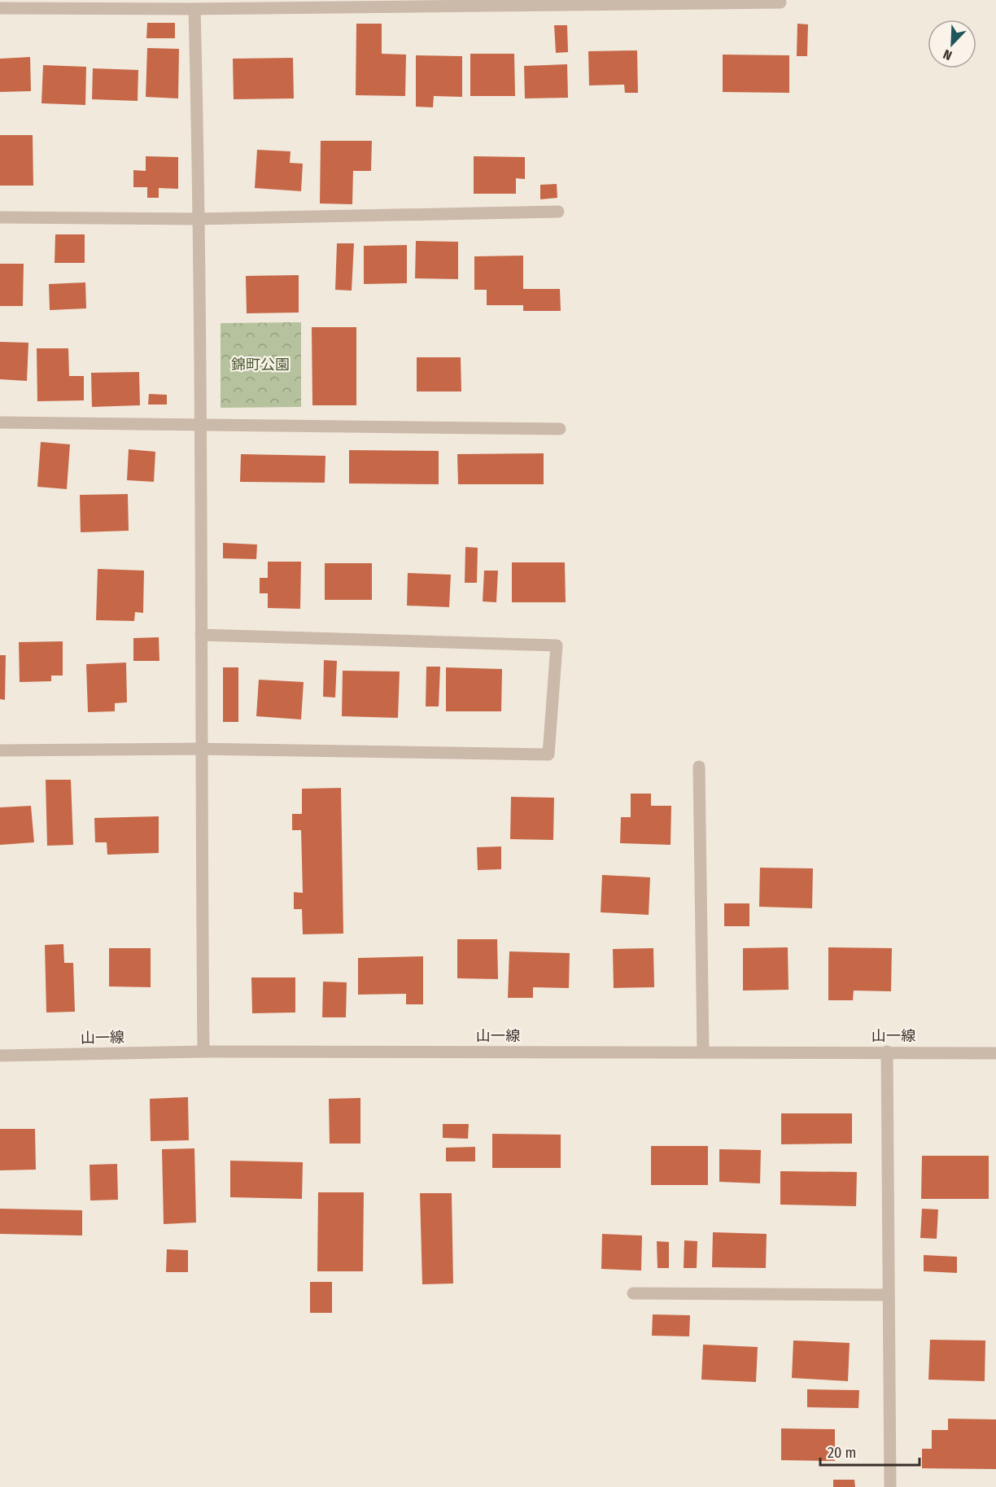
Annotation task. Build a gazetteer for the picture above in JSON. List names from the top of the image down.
{
  "streets": {
    "street": ["山一線"]
  },
  "parks": ["錦町公園"],
  "scale_bar": "20 m",
  "north": "bottom left"
}
